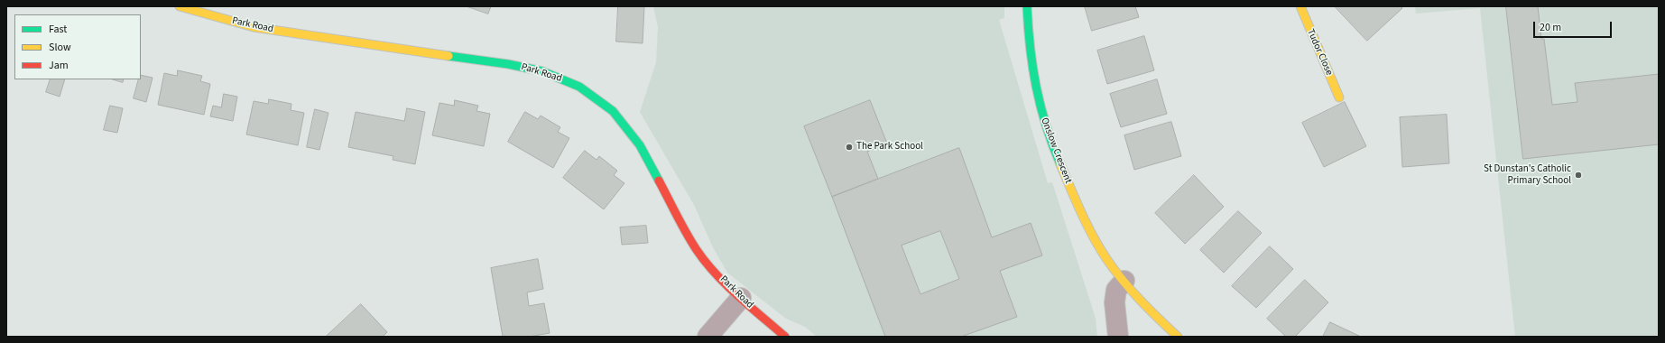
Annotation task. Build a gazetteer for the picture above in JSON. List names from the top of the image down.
{
  "streets": {
    "street": ["Park Road", "Tudor Close", "Onslow Crescent"]
  },
  "places": ["The Park School", "St Dunstan's Catholic Primary School"],
  "legend": ["Fast", "Slow", "Jam"],
  "scale_bar": "20 m"
}
